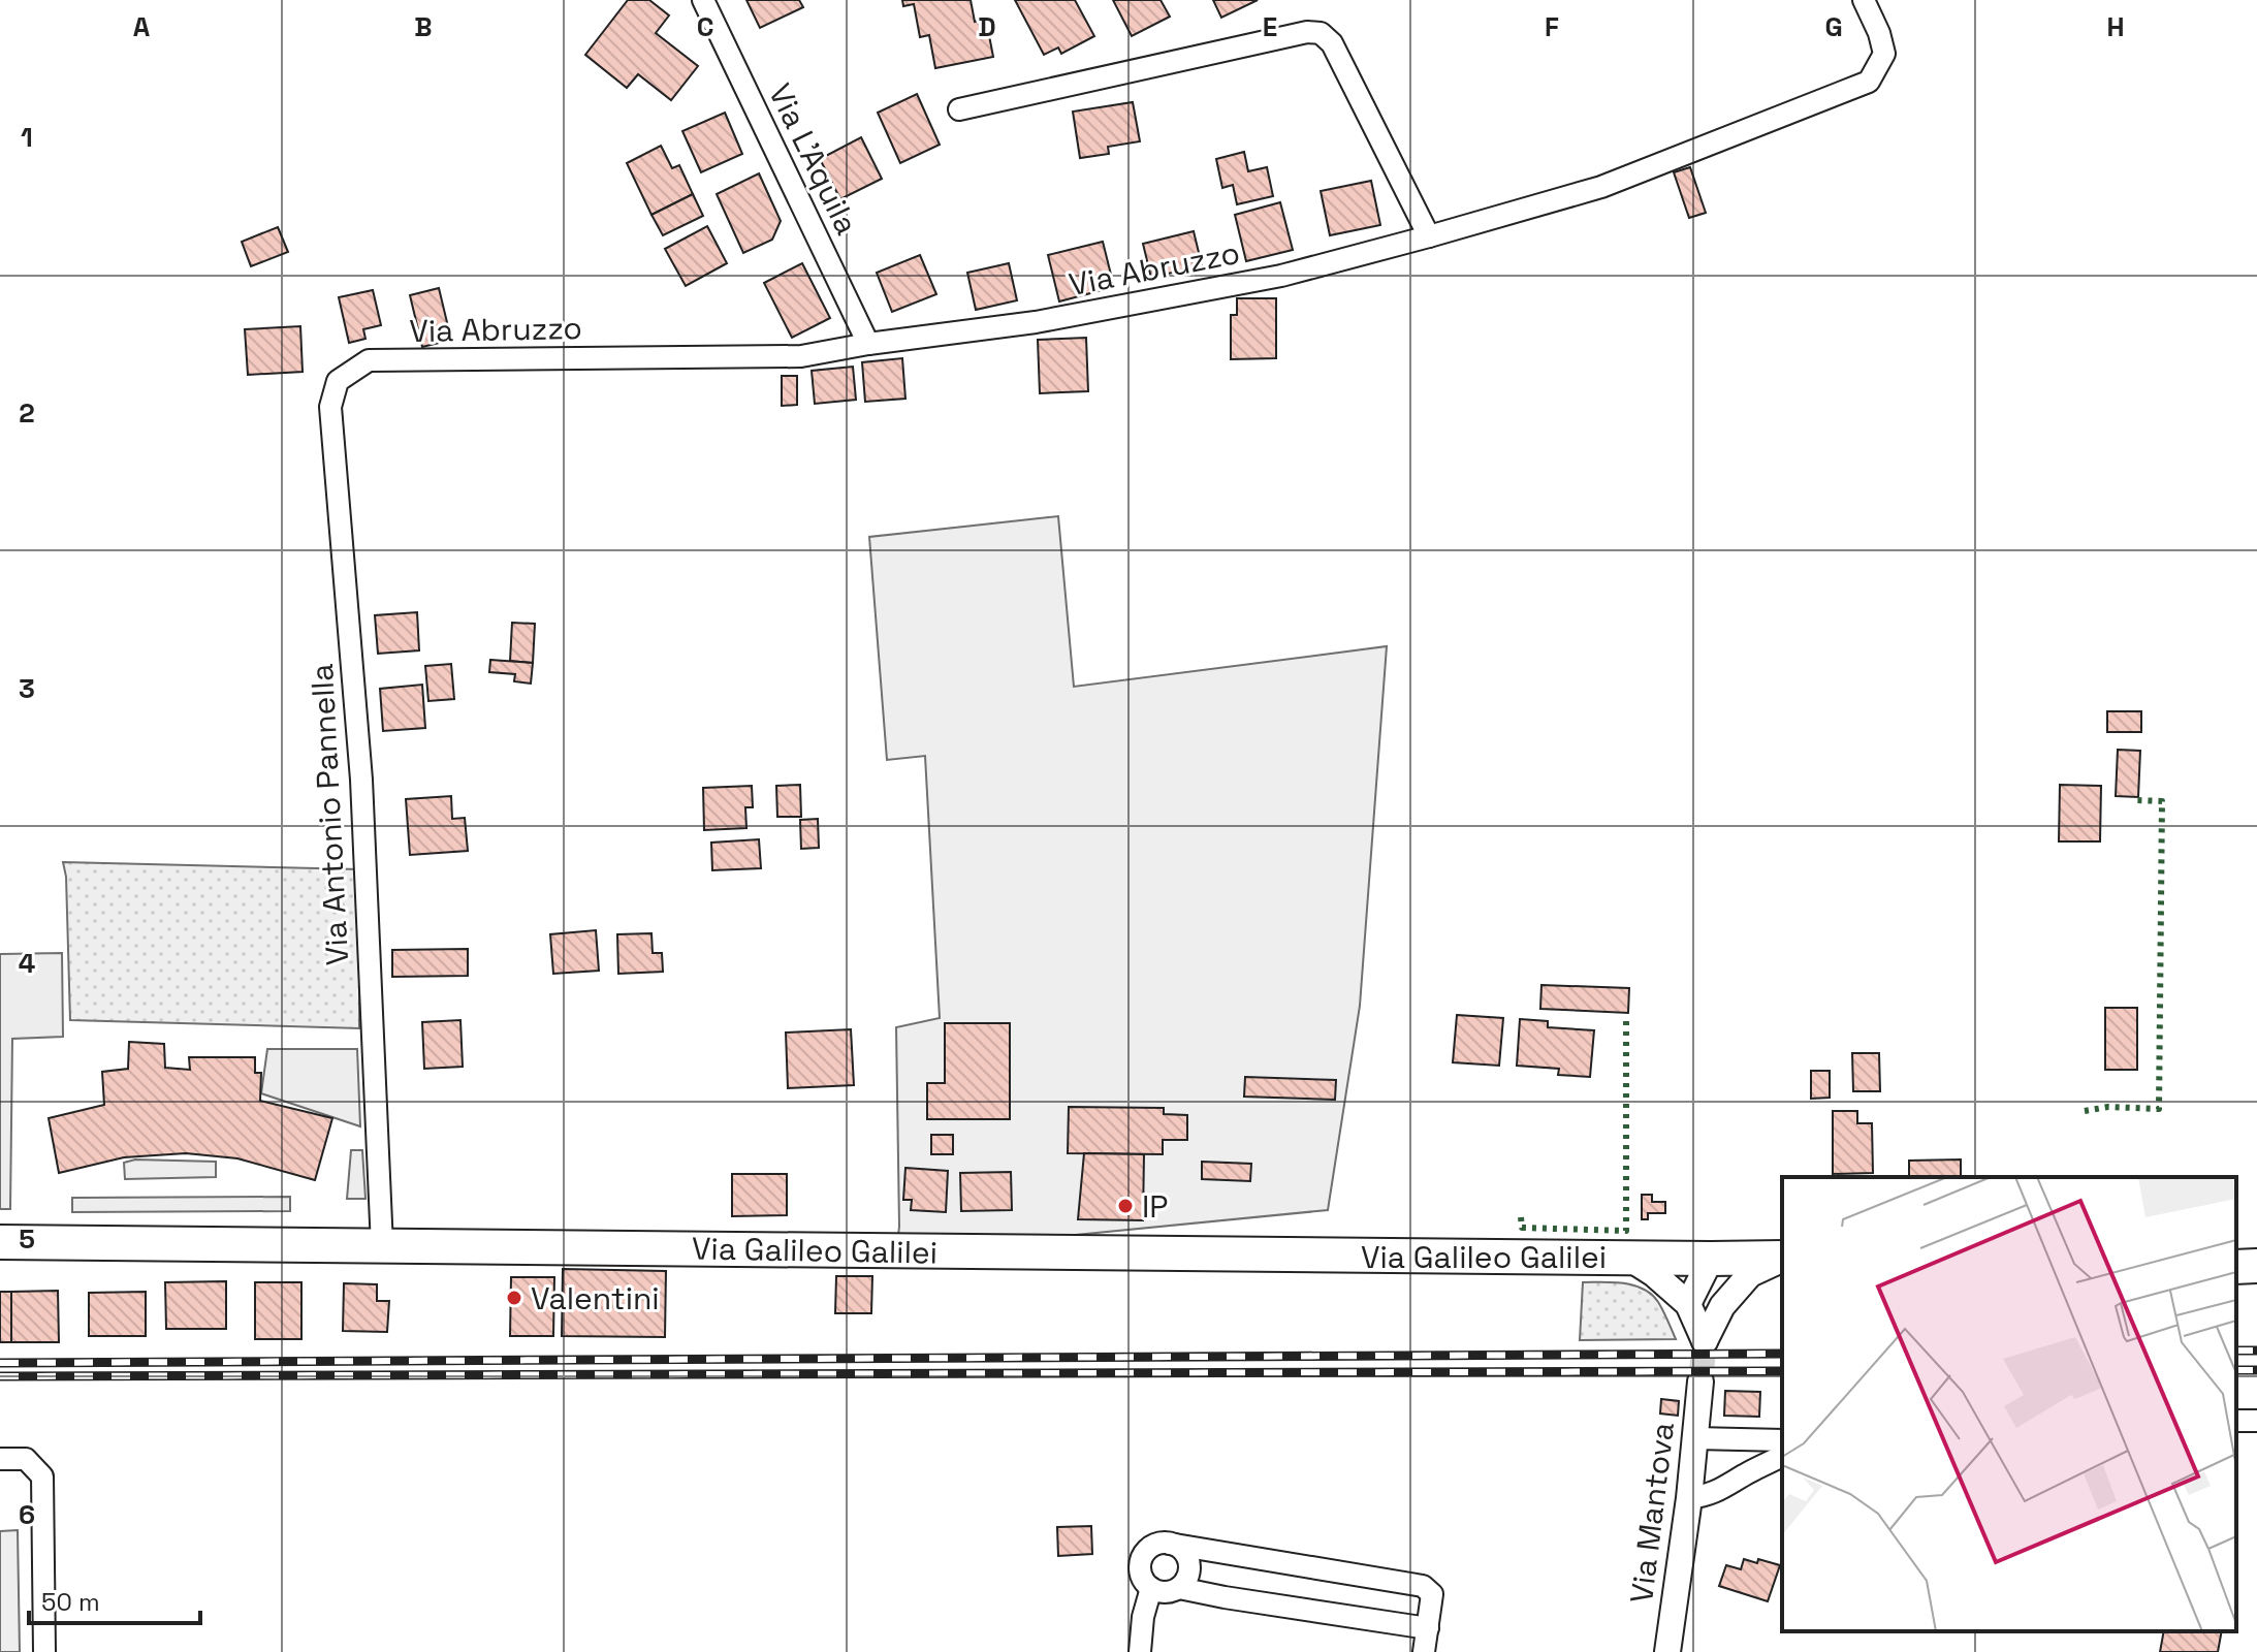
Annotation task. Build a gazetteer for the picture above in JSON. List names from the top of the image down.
{
  "streets": {
    "main road": ["Via Galileo Galilei"],
    "street": [
      "Via L'Aquila",
      "Via Abruzzo",
      "Via Antonio Pannella",
      "Via Mantova"
    ]
  },
  "crossings": [
    ["Via L'Aquila", "Via Abruzzo"],
    ["Via Abruzzo", "Via Antonio Pannella"],
    ["Via Antonio Pannella", "Via Galileo Galilei"]
  ],
  "places": ["IP", "Valentini"],
  "scale_bar": "50 m",
  "grid": {
    "columns": [
      "A",
      "B",
      "C",
      "D",
      "E",
      "F",
      "G",
      "H"
    ],
    "rows": [
      "1",
      "2",
      "3",
      "4",
      "5",
      "6"
    ]
  }
}
